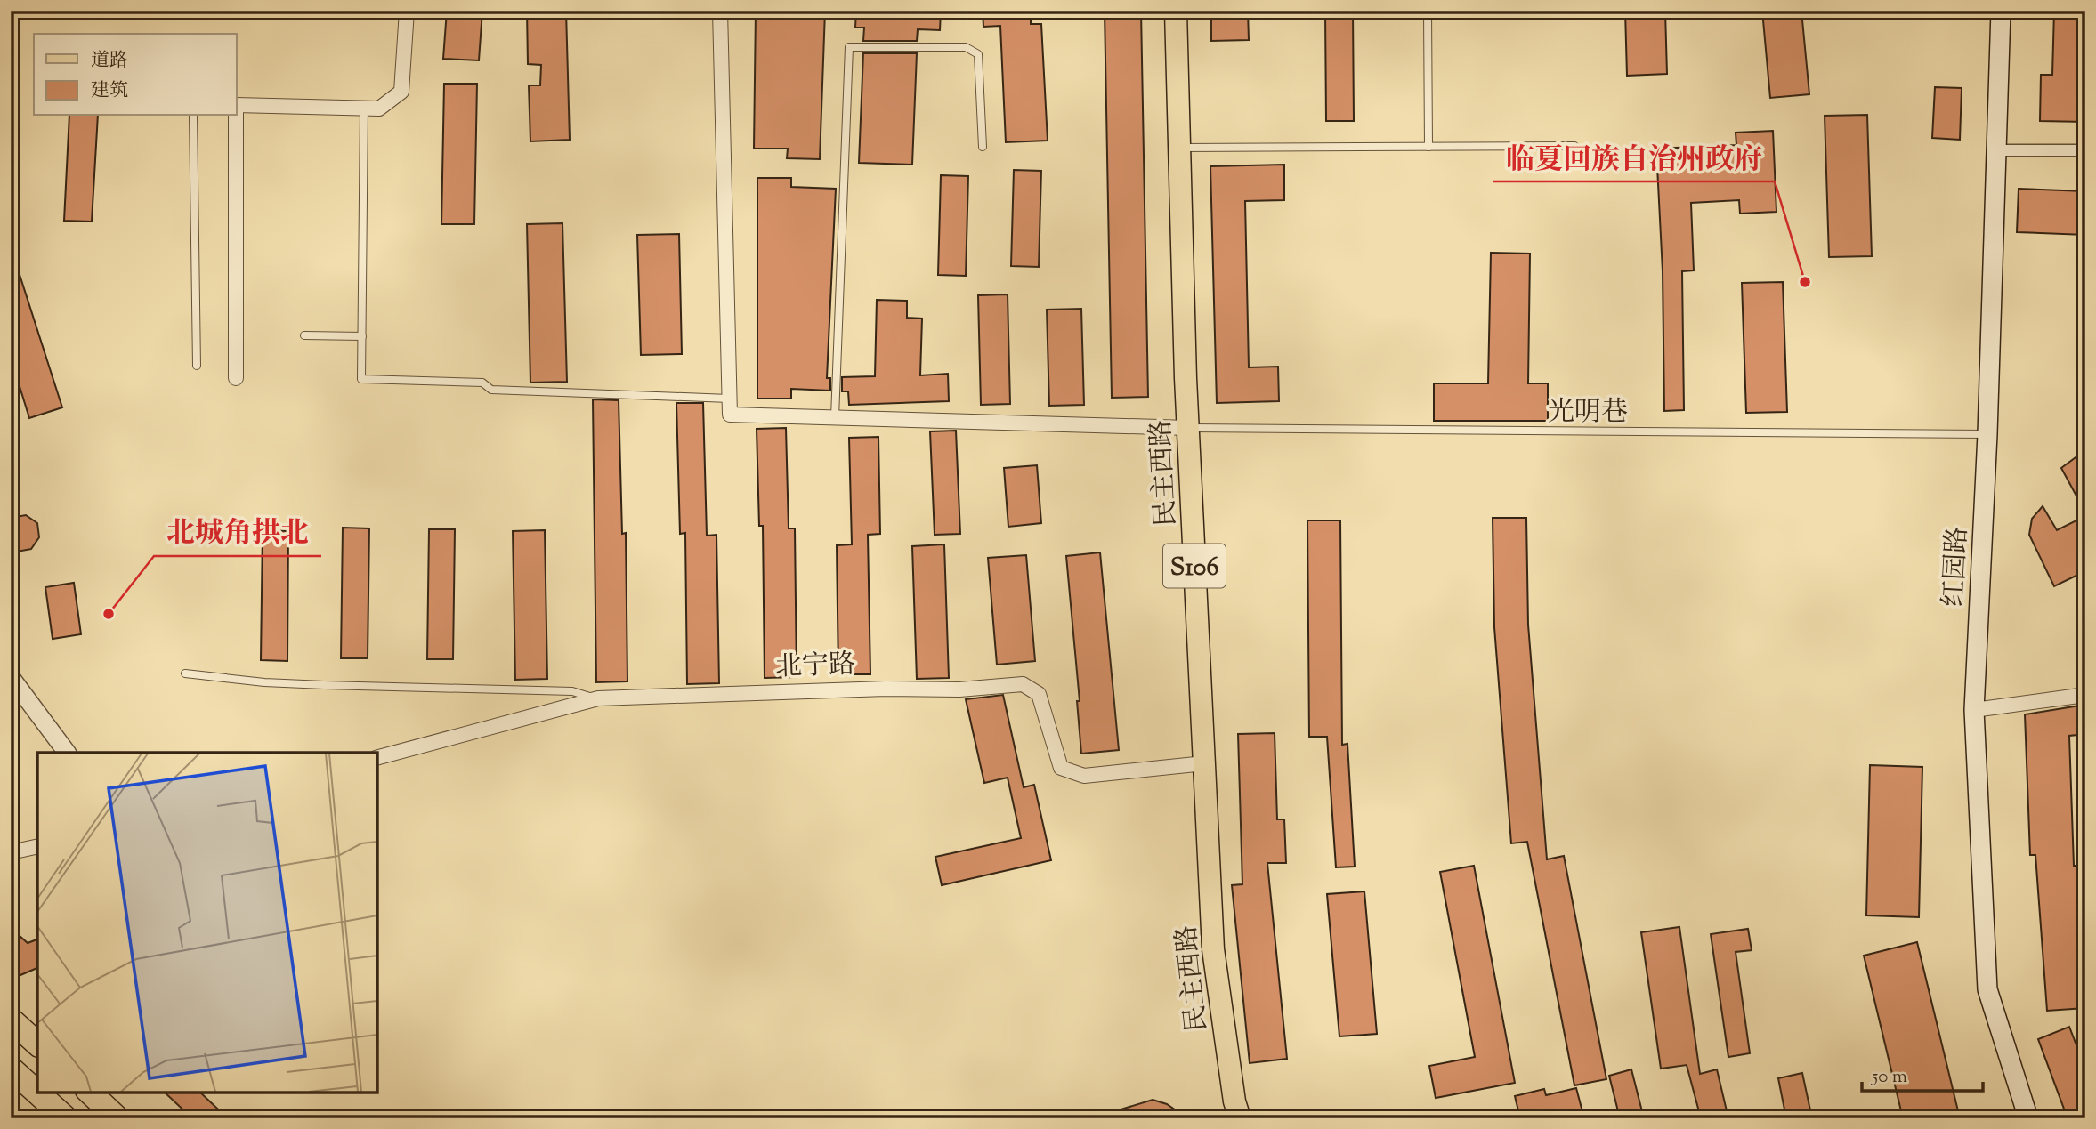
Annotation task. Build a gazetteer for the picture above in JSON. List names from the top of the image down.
{
  "streets": {
    "main road": ["民主西路", "S106", "红园路"],
    "street": ["北宁路"],
    "lane": ["光明巷"]
  },
  "crossings": [
    ["光明巷", "民主西路"],
    ["光明巷", "红园路"],
    ["民主西路", "北宁路"]
  ],
  "places": ["临夏回族自治州政府", "北城角拱北"],
  "legend": ["道路", "建筑"],
  "scale_bar": "50 m"
}
